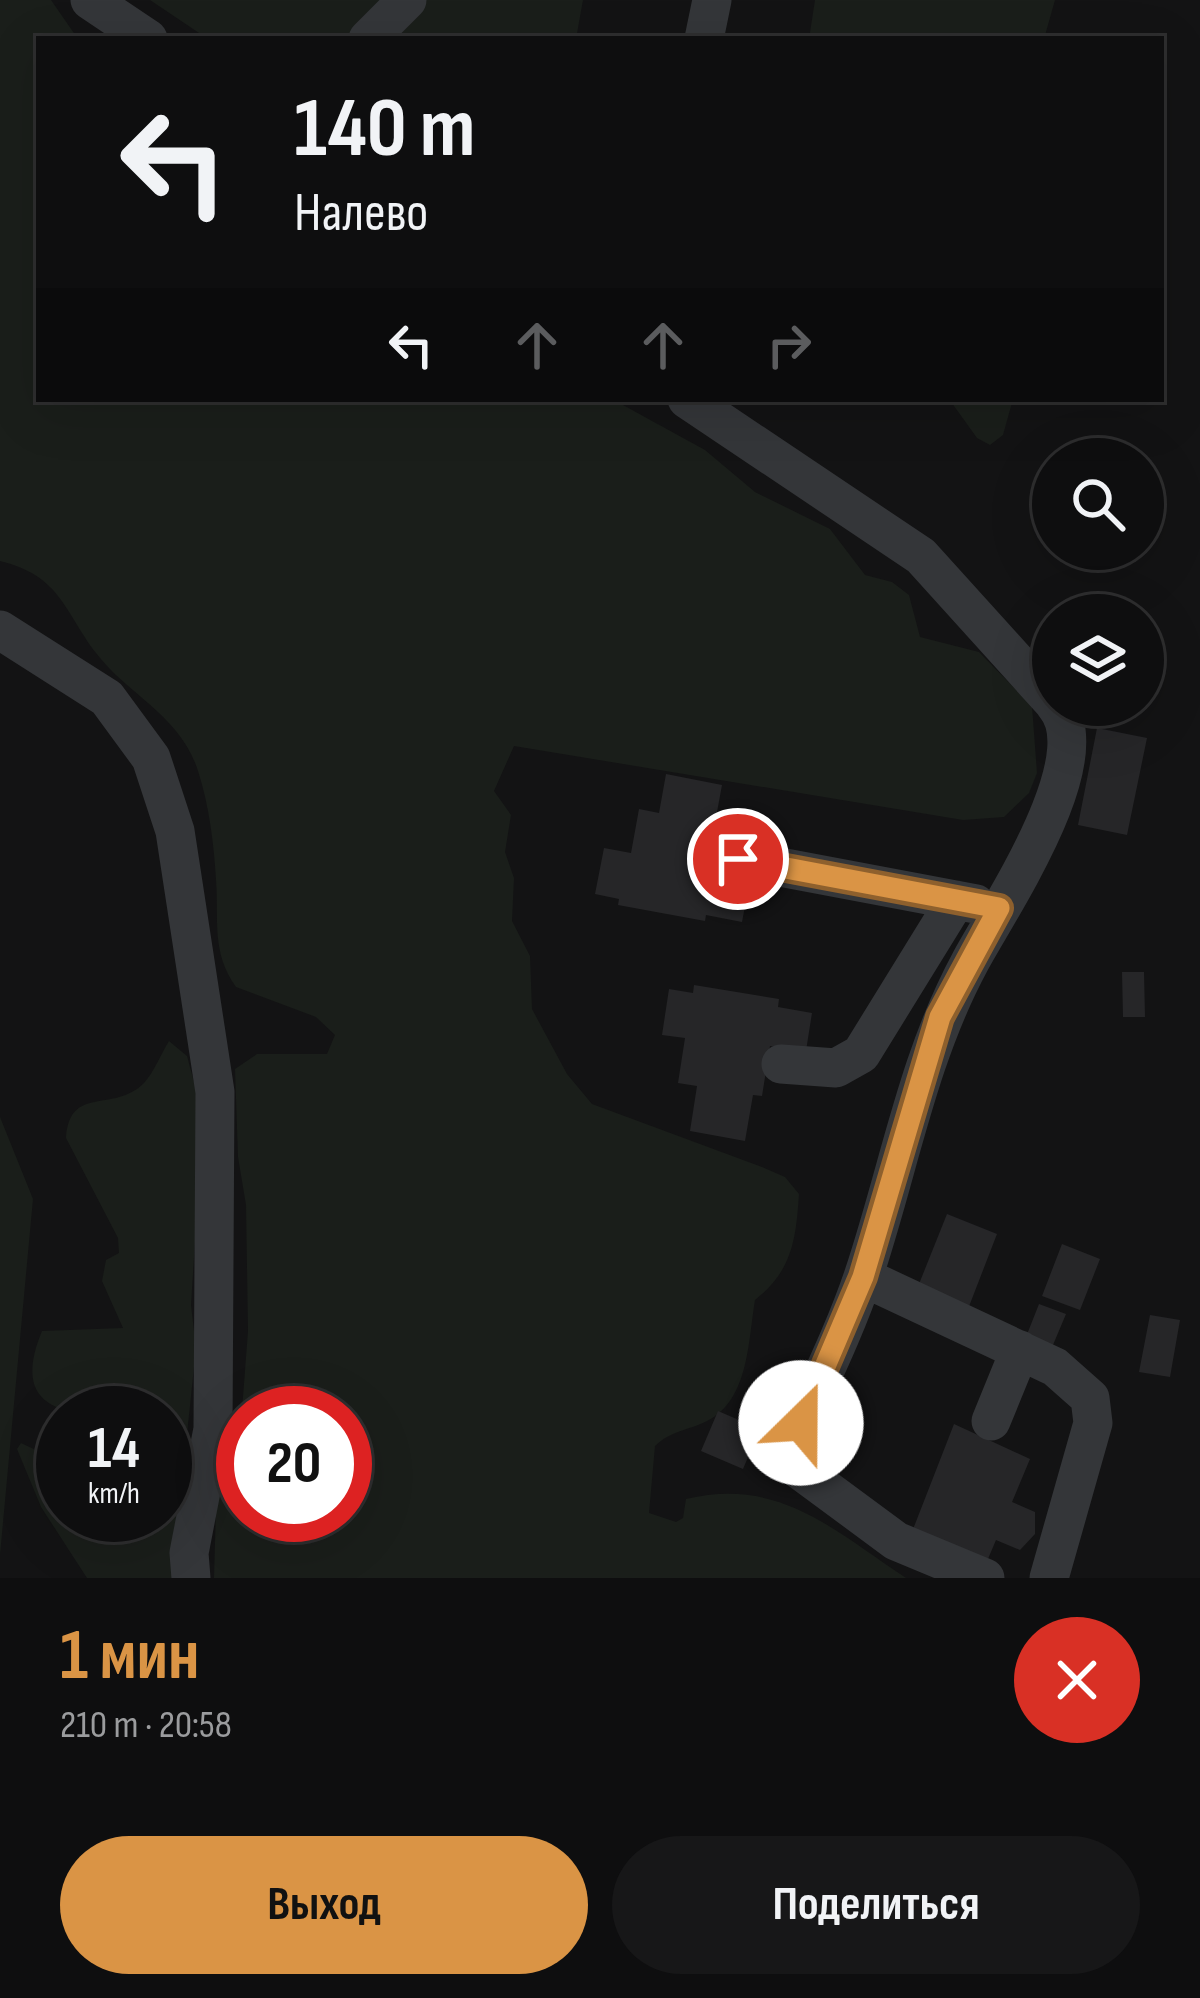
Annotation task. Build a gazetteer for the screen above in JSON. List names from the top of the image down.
{
  "page": {
    "turn": ["140 m", "Налево"],
    "speed": "14 km/h",
    "limit": "20",
    "heading": ["1 мин", "210 m · 20:58"],
    "buttons": ["Выход", "Поделиться"]
  }
}
